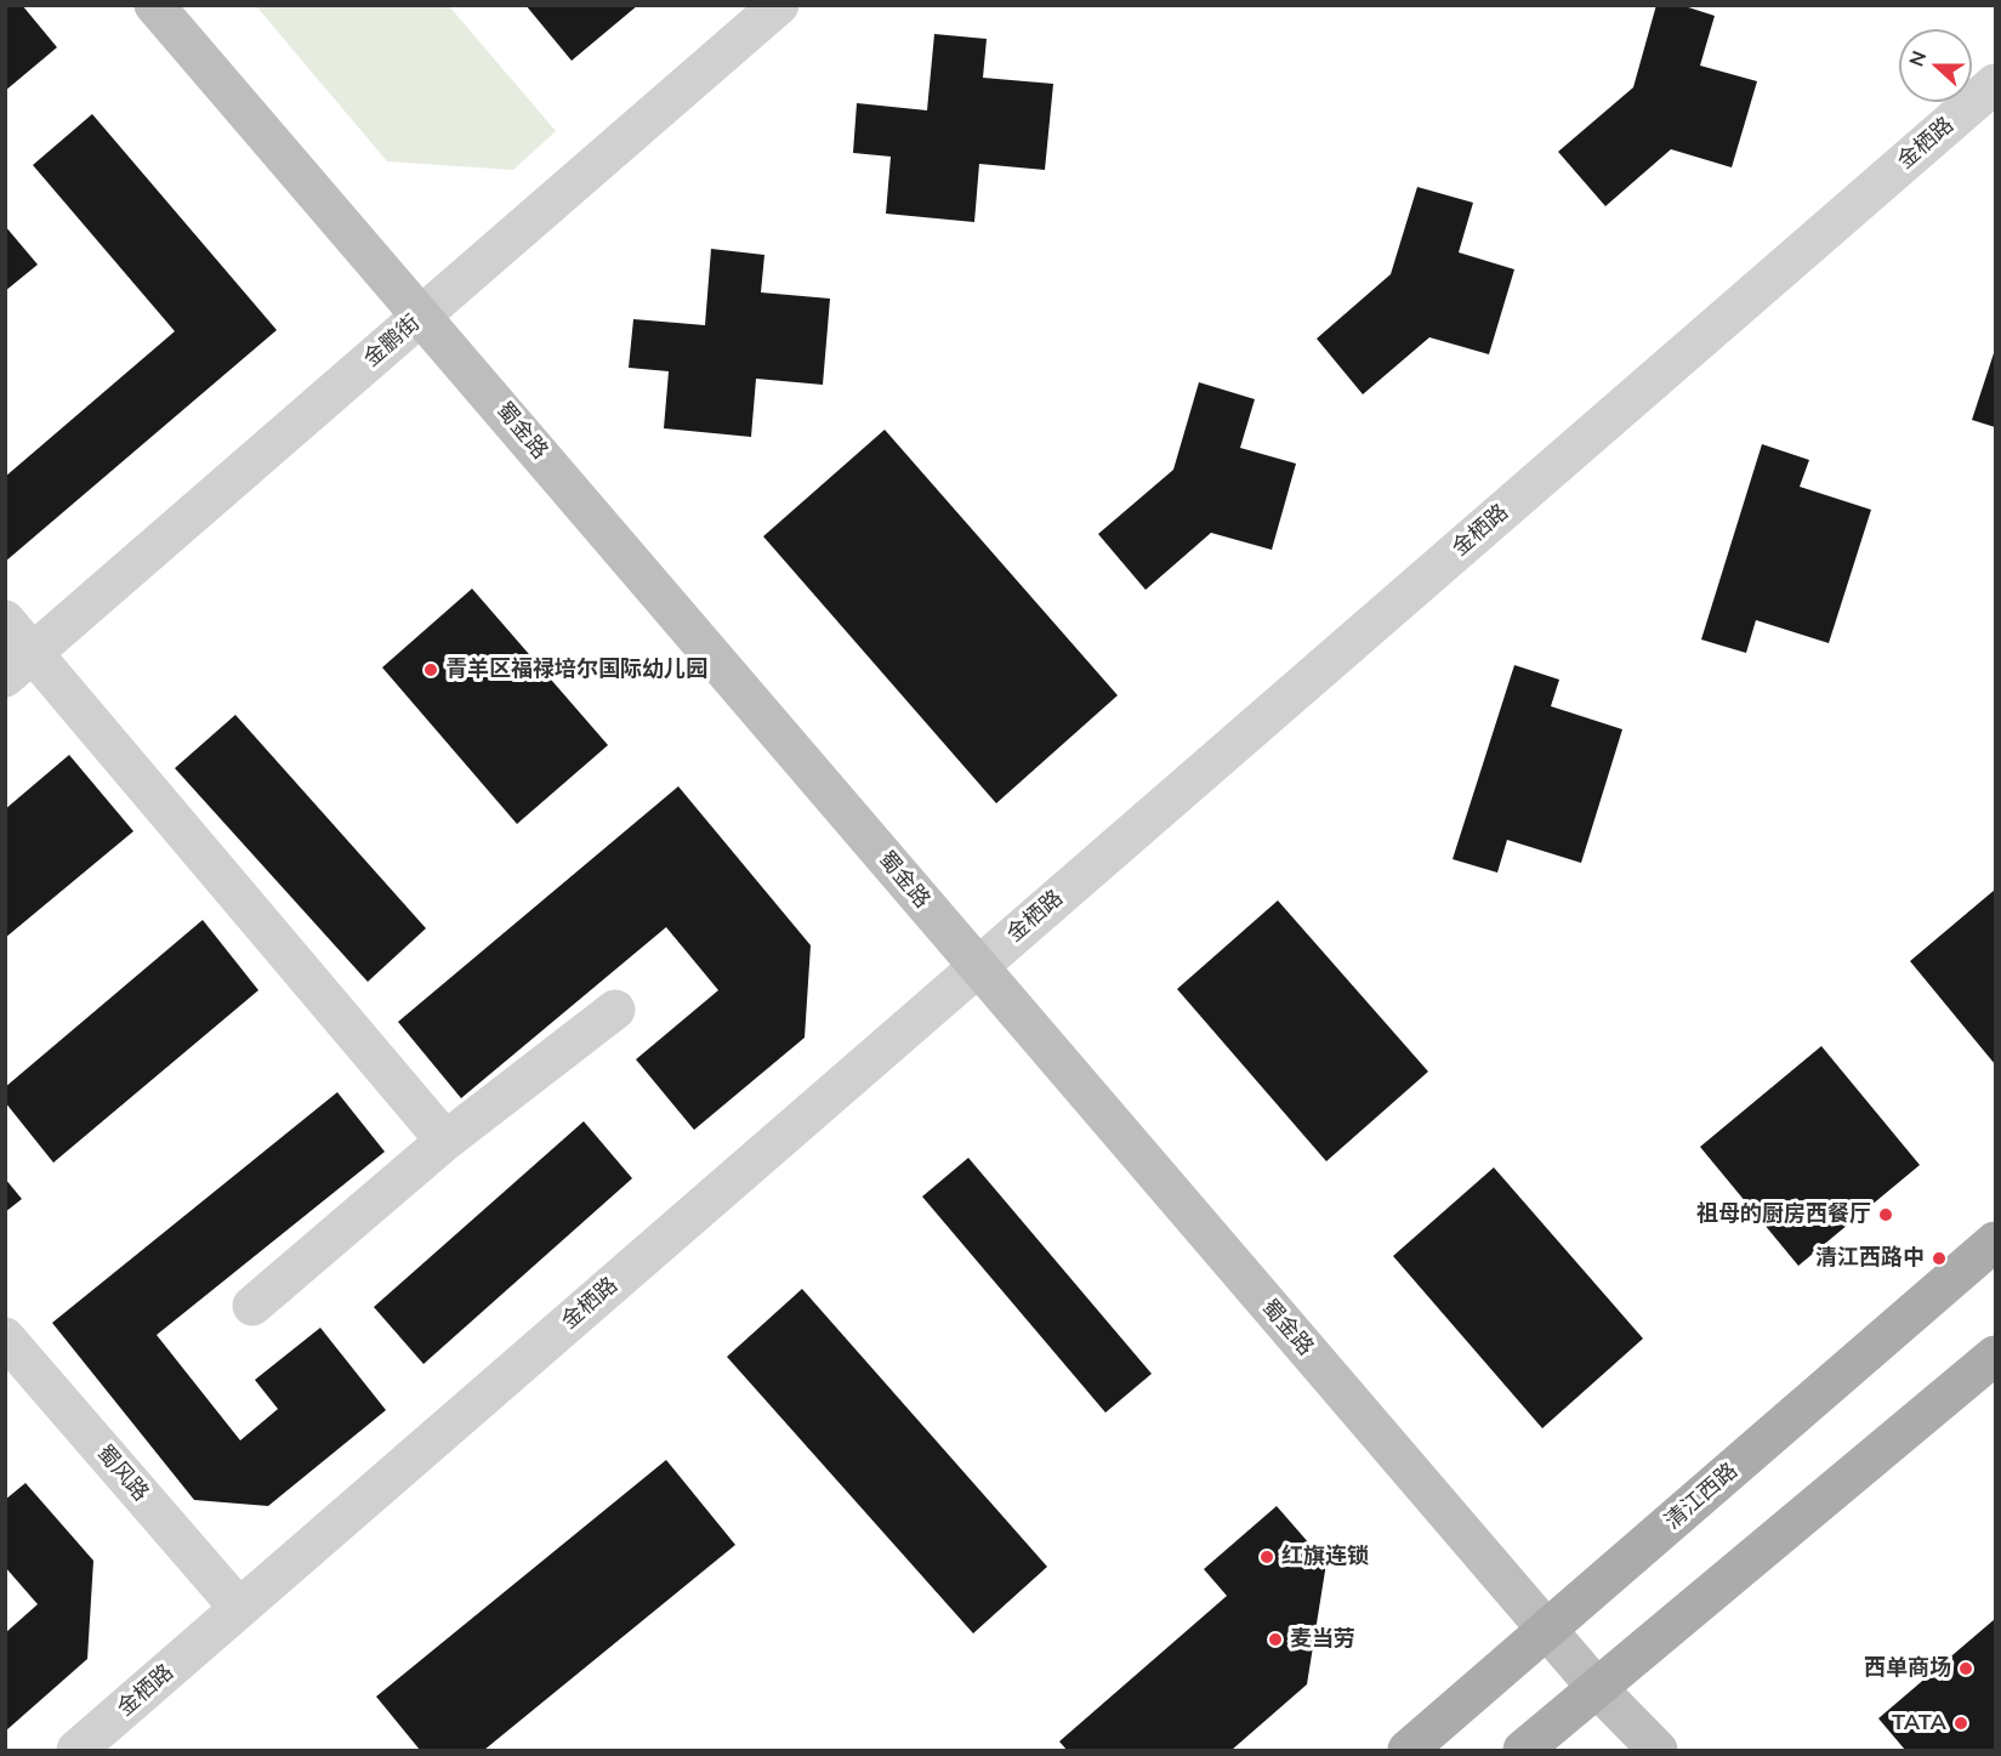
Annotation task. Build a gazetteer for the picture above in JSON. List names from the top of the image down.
{
  "streets": {
    "main road": ["蜀金路", "清江西路"],
    "street": ["金栖路", "金鹏街", "蜀风路"]
  },
  "crossings": [
    ["金栖路", "蜀金路"],
    ["金栖路", "蜀风路"],
    ["金鹏街", "蜀金路"],
    ["蜀金路", "清江西路"]
  ],
  "places": [
    "青羊区福禄培尔国际幼儿园",
    "祖母的厨房西餐厅",
    "清江西路中",
    "红旗连锁",
    "麦当劳",
    "西单商场",
    "TATA"
  ],
  "north": "left"
}
